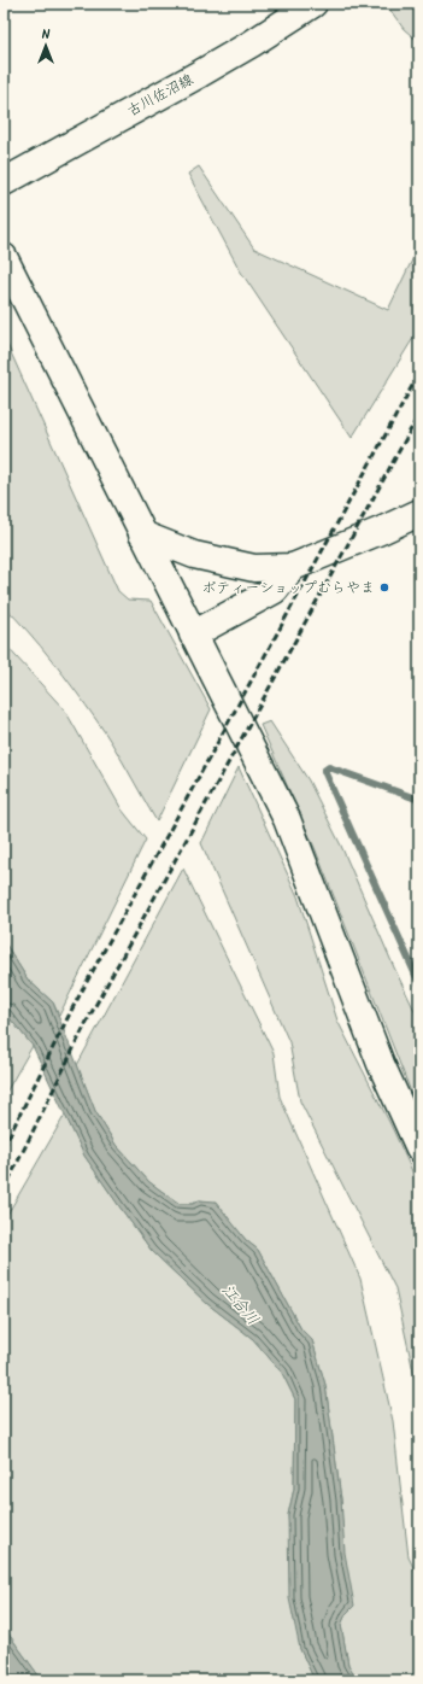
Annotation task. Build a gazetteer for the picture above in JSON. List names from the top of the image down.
{
  "streets": {
    "street": ["古川佐沼線"]
  },
  "water": ["江合川"],
  "places": ["ボティーショップむらやま"],
  "north": "top"
}
